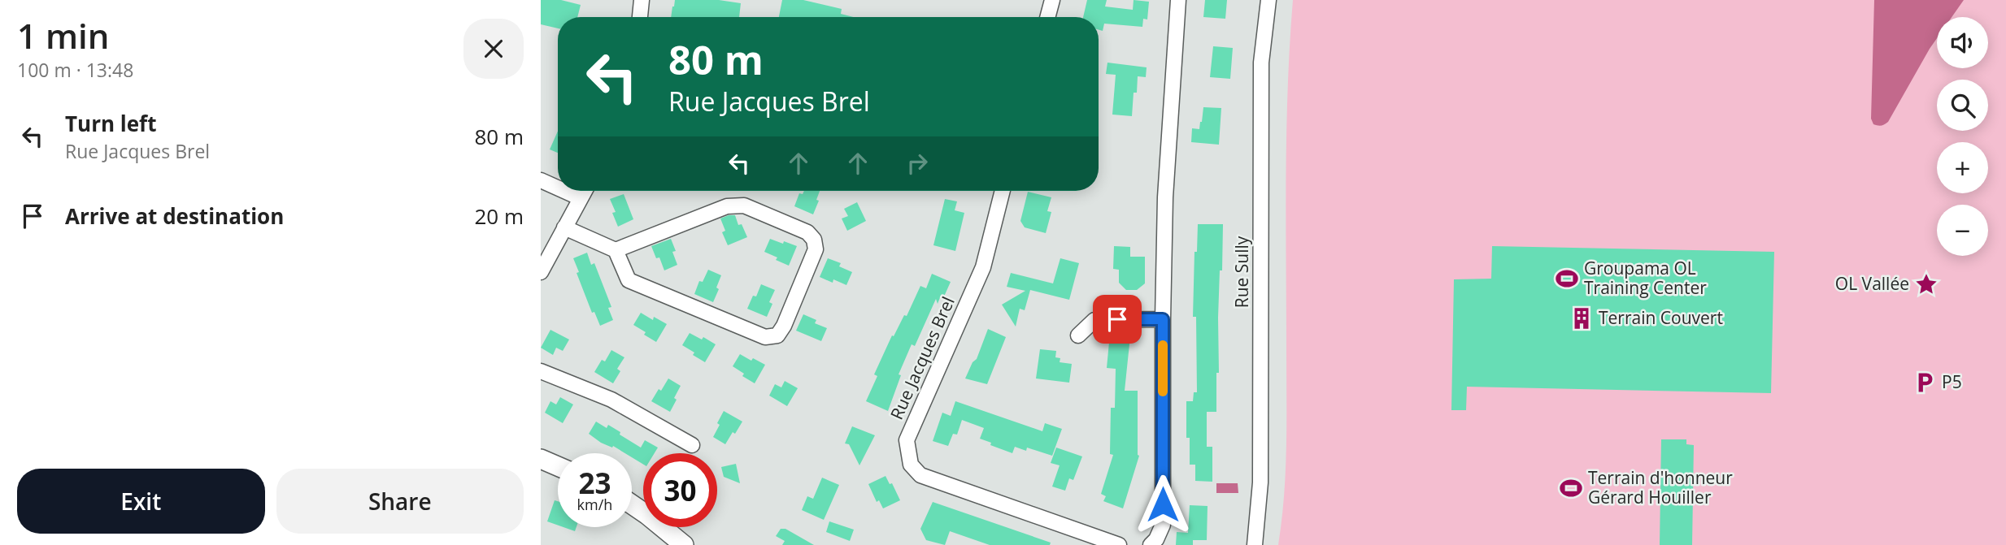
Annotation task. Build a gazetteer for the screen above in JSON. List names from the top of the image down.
{
  "streets": {
    "street": ["Rue Sully", "Rue Jacques Brel"]
  },
  "places": {
    "sports": ["Groupama OL Training Center", "Terrain d'honneur Gérard Houiller"],
    "place": ["OL Vallée"],
    "building": ["Terrain Couvert"],
    "parking": ["P5"]
  },
  "page": {
    "heading": ["1 min", "100 m · 13:48"],
    "map_buttons": ["+", "−"],
    "turn": ["80 m", "Rue Jacques Brel"],
    "list": [
      {
        "name": "Turn left",
        "note": "Rue Jacques Brel",
        "value": "80 m"
      },
      {
        "name": "Arrive at destination",
        "value": "20 m"
      }
    ],
    "speed": "23 km/h",
    "limit": "30",
    "buttons": ["Exit", "Share"]
  }
}
